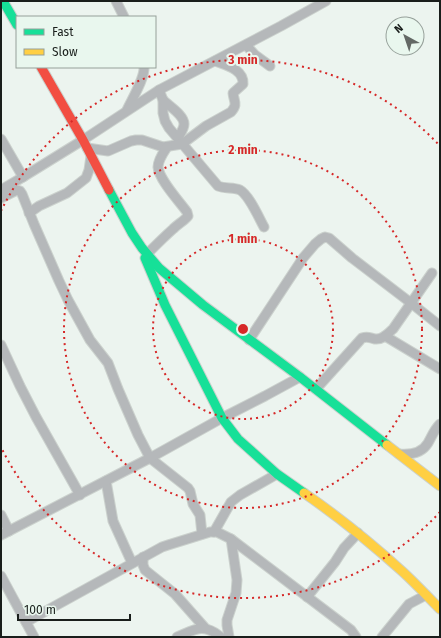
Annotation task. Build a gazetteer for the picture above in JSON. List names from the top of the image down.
{
  "legend": ["Fast", "Slow"],
  "scale_bar": "100 m",
  "north": "top left",
  "rings": ["3 min", "2 min", "1 min"]
}
